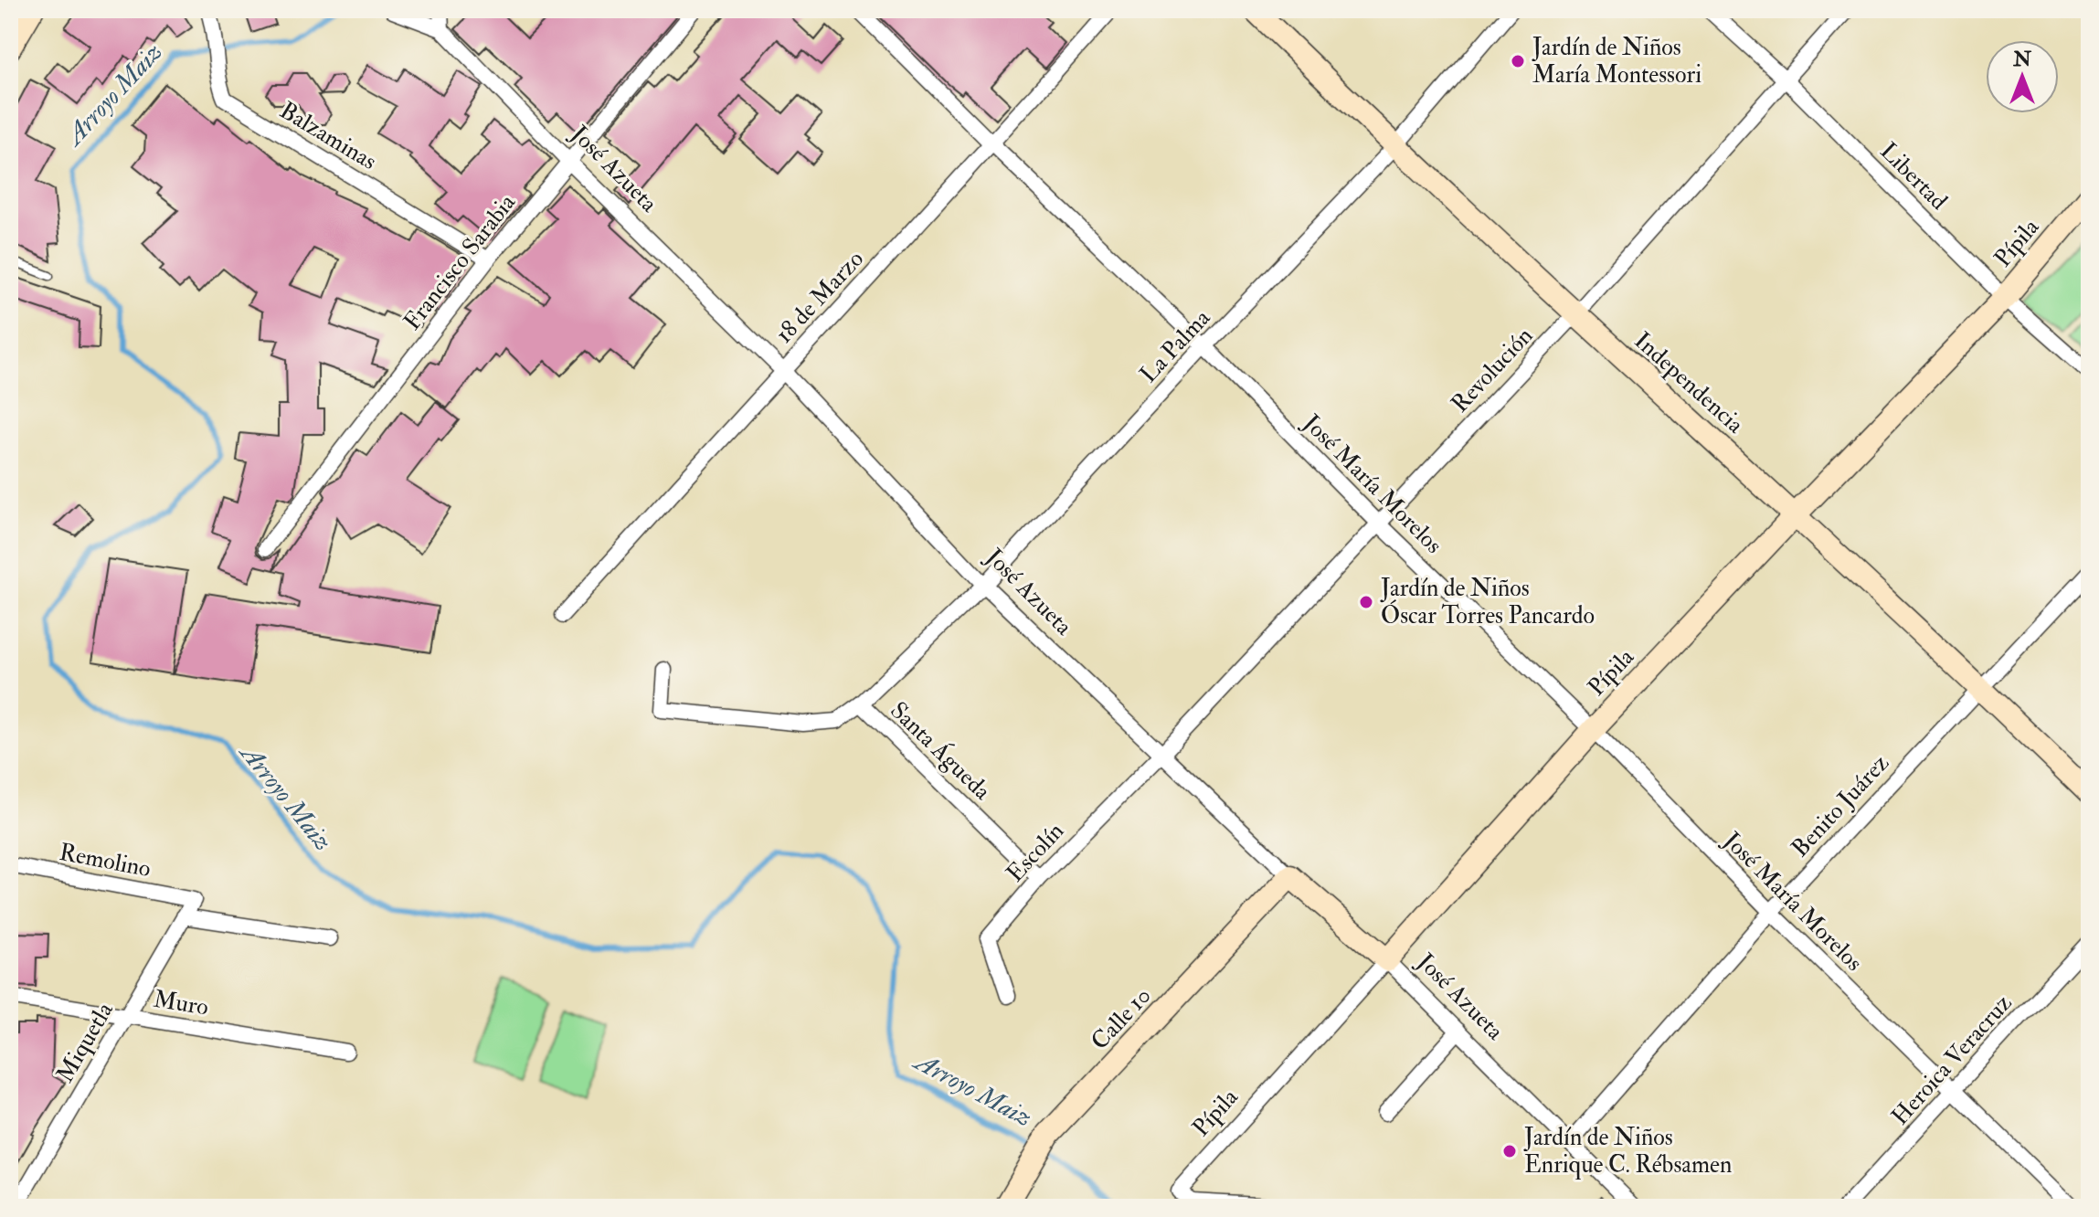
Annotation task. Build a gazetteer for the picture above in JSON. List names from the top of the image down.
{
  "streets": {
    "main road": [
      "José Azueta",
      "Pípila",
      "Independencia",
      "Calle 10"
    ],
    "street": [
      "Balzaminas",
      "Libertad",
      "Francisco Sarabia",
      "18 de Marzo",
      "La Palma",
      "Revolución",
      "José María Morelos",
      "Santa Águeda",
      "Benito Juárez",
      "Escolín",
      "Remolino",
      "Muro",
      "Miquetla",
      "Heroica Veracruz"
    ]
  },
  "crossings": [
    ["Balzaminas", "Francisco Sarabia"],
    ["José Azueta", "Pípila"],
    ["José Azueta", "Francisco Sarabia"],
    ["José Azueta", "18 de Marzo"],
    ["José Azueta", "La Palma"],
    ["José Azueta", "Revolución"],
    ["José Azueta", "Benito Juárez"],
    ["José Azueta", "Escolín"],
    ["José Azueta", "Calle 10"],
    ["Libertad", "Pípila"],
    ["Libertad", "Revolución"],
    ["Pípila", "Independencia"],
    ["Pípila", "José María Morelos"],
    ["18 de Marzo", "José María Morelos"],
    ["La Palma", "Independencia"],
    ["La Palma", "José María Morelos"],
    ["La Palma", "Santa Águeda"],
    ["Revolución", "Independencia"],
    ["Revolución", "José María Morelos"],
    ["Revolución", "Escolín"],
    ["Independencia", "Benito Juárez"],
    ["José María Morelos", "Benito Juárez"],
    ["José María Morelos", "Heroica Veracruz"],
    ["Santa Águeda", "Escolín"],
    ["Remolino", "Miquetla"],
    ["Muro", "Miquetla"]
  ],
  "water": ["Arroyo Maiz"],
  "places": ["Jardín de Niños María Montessori", "Jardín de Niños Óscar Torres Pancardo", "Jardín de Niños Enrique C. Rébsamen"],
  "north": "top"
}
